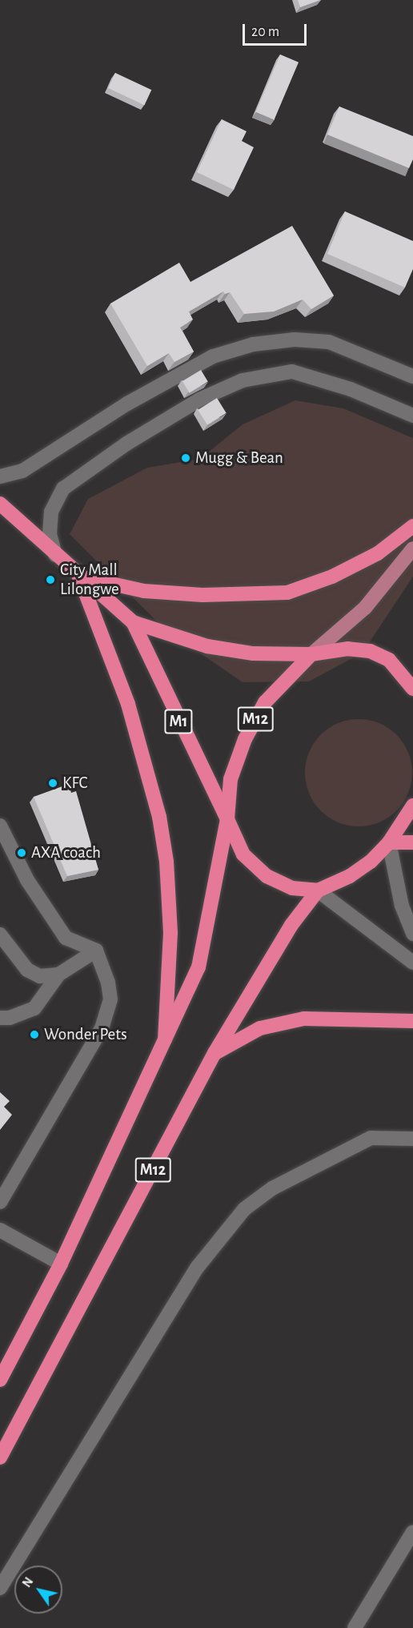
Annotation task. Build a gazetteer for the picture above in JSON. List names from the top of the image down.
{
  "streets": {
    "highway": ["M12", "M1"]
  },
  "crossings": [
    ["M12", "M1"]
  ],
  "places": [
    "Mugg & Bean",
    "City Mall Lilongwe",
    "KFC",
    "AXA coach",
    "Wonder Pets"
  ],
  "scale_bar": "20 m",
  "north": "top left"
}
